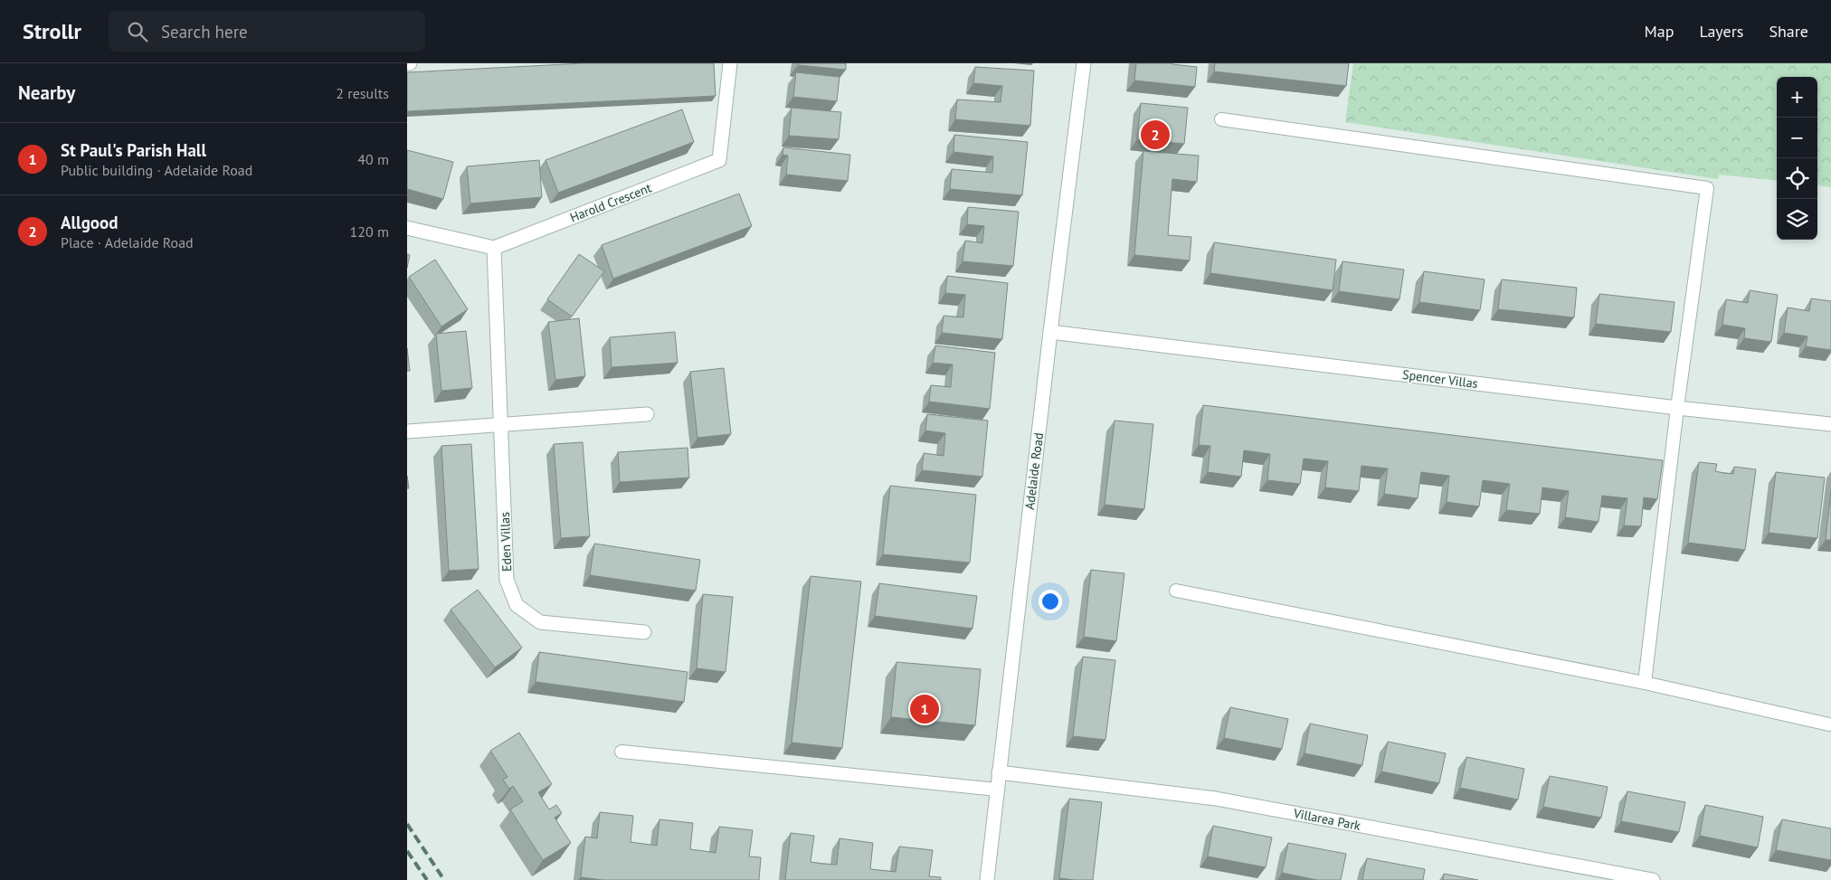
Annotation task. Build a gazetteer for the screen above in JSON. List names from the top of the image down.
{
  "streets": {
    "street": [
      "Harold Crescent",
      "Spencer Villas",
      "Adelaide Road",
      "Eden Villas",
      "Villarea Park"
    ]
  },
  "crossings": [
    ["Harold Crescent", "Eden Villas"],
    ["Spencer Villas", "Adelaide Road"],
    ["Adelaide Road", "Villarea Park"]
  ],
  "page": {
    "header": "Strollr",
    "search": "Search here",
    "nav": ["Map", "Layers", "Share"],
    "heading": ["Nearby", "2 results"],
    "map_buttons": ["+", "−"],
    "pins": ["2", "1"],
    "list": [
      {
        "mark": "1",
        "name": "St Paul's Parish Hall",
        "note": "Public building · Adelaide Road",
        "value": "40 m"
      },
      {
        "mark": "2",
        "name": "Allgood",
        "note": "Place · Adelaide Road",
        "value": "120 m"
      }
    ]
  }
}
